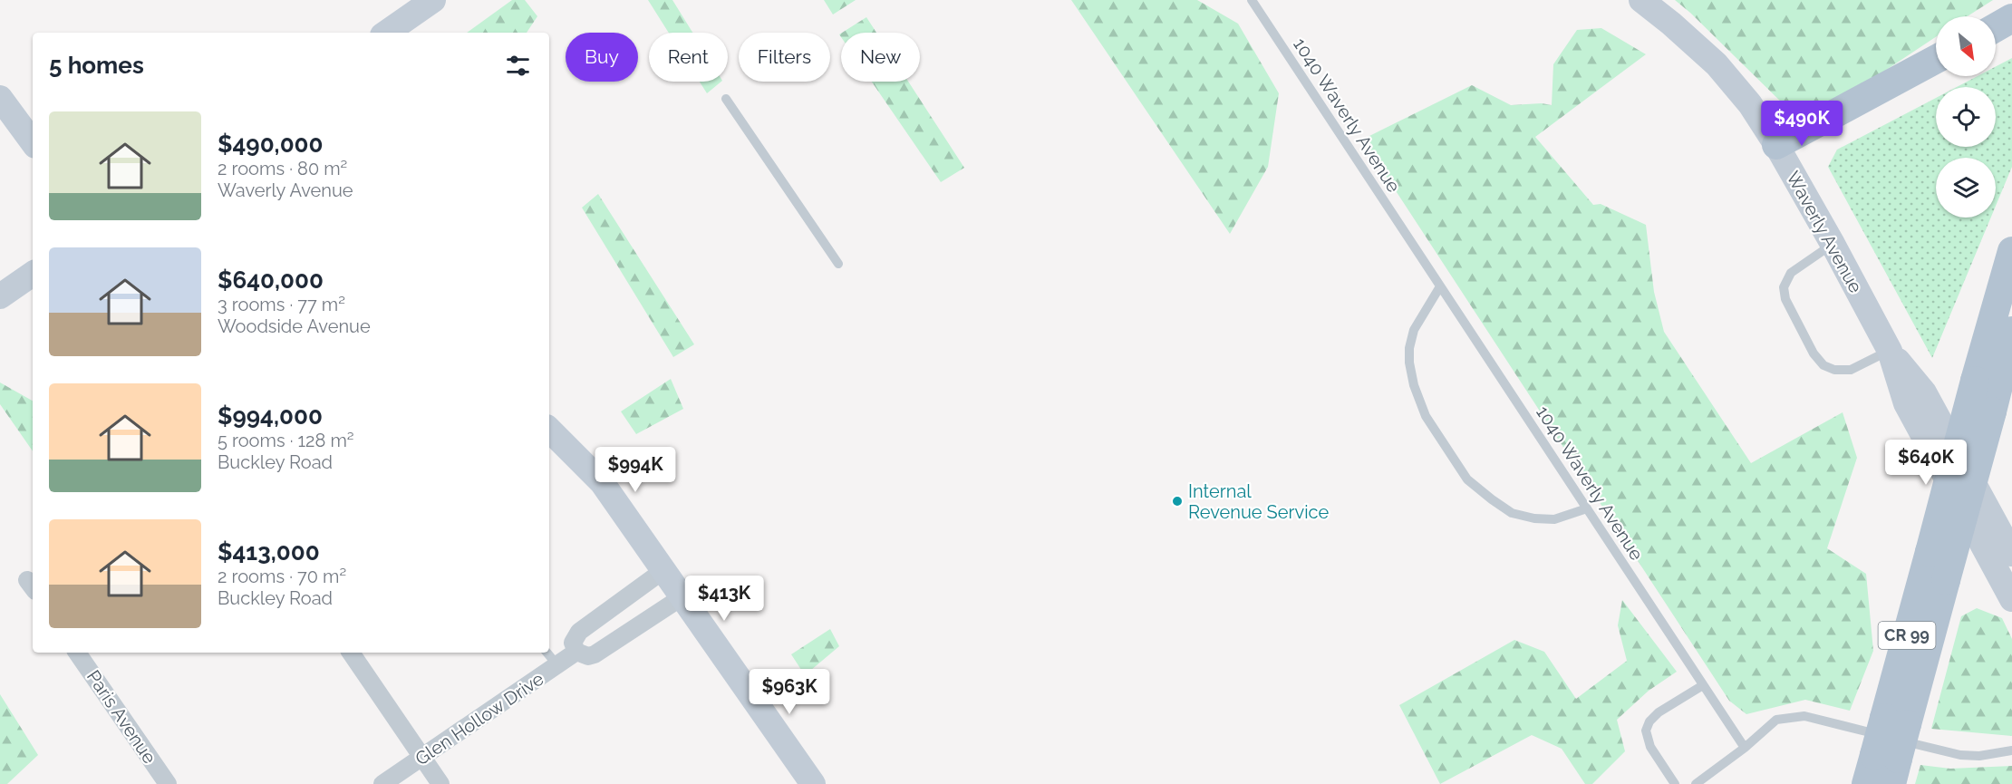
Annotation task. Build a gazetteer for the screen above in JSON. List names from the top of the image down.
{
  "streets": {
    "main road": ["Waverly Avenue", "CR 99"],
    "street": ["Paris Avenue", "Glen Hollow Drive"],
    "lane": ["1040 Waverly Avenue"]
  },
  "places": ["Internal Revenue Service"],
  "north": "bottom right",
  "page": {
    "chip": [
      "Buy",
      "Rent",
      "Filters",
      "New"
    ],
    "heading": "5 homes",
    "list": [
      {
        "name": "$490,000",
        "note": "2 rooms · 80 m² · Waverly Avenue"
      },
      {
        "name": "$640,000",
        "note": "3 rooms · 77 m² · Woodside Avenue"
      },
      {
        "name": "$994,000",
        "note": "5 rooms · 128 m² · Buckley Road"
      },
      {
        "name": "$413,000",
        "note": "2 rooms · 70 m² · Buckley Road"
      }
    ],
    "price": [
      "$490K",
      "$640K",
      "$994K",
      "$413K",
      "$963K"
    ]
  }
}
